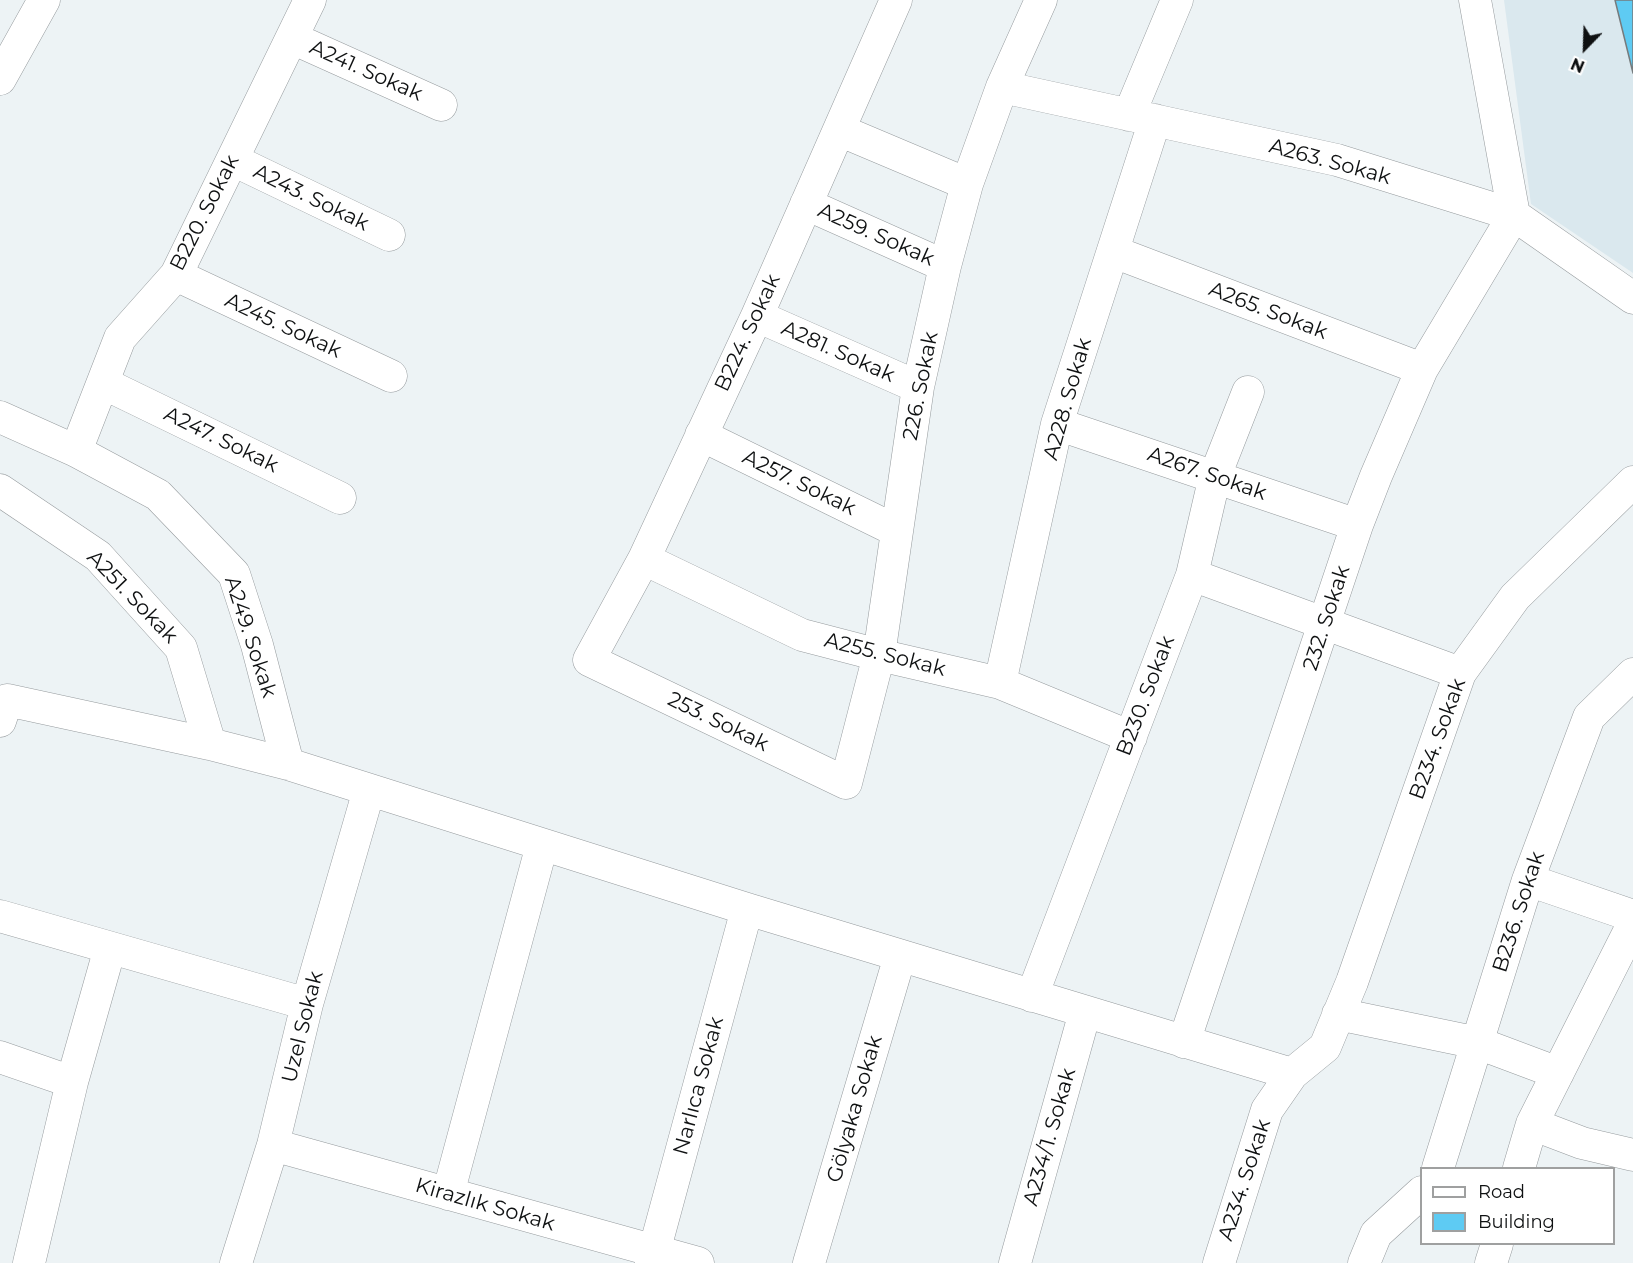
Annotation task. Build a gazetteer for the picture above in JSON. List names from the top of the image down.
{
  "streets": {
    "street": [
      "A241. Sokak",
      "A263. Sokak",
      "A243. Sokak",
      "B220. Sokak",
      "A259. Sokak",
      "A265. Sokak",
      "A245. Sokak",
      "B224. Sokak",
      "A281. Sokak",
      "226. Sokak",
      "A228. Sokak",
      "A247. Sokak",
      "A267. Sokak",
      "A257. Sokak",
      "A251. Sokak",
      "232. Sokak",
      "A249. Sokak",
      "A255. Sokak",
      "B230. Sokak",
      "253. Sokak",
      "B234. Sokak",
      "B236. Sokak",
      "Uzel Sokak",
      "Narlıca Sokak",
      "Gölyaka Sokak",
      "A234/1. Sokak",
      "A234. Sokak",
      "Kirazlık Sokak"
    ]
  },
  "crossings": [
    ["A241. Sokak", "B220. Sokak"],
    ["A263. Sokak", "226. Sokak"],
    ["A263. Sokak", "A228. Sokak"],
    ["A263. Sokak", "232. Sokak"],
    ["A243. Sokak", "B220. Sokak"],
    ["B220. Sokak", "A245. Sokak"],
    ["B220. Sokak", "A247. Sokak"],
    ["B220. Sokak", "A249. Sokak"],
    ["A259. Sokak", "B224. Sokak"],
    ["A259. Sokak", "226. Sokak"],
    ["A265. Sokak", "A228. Sokak"],
    ["A265. Sokak", "232. Sokak"],
    ["B224. Sokak", "A281. Sokak"],
    ["B224. Sokak", "A257. Sokak"],
    ["B224. Sokak", "A255. Sokak"],
    ["B224. Sokak", "253. Sokak"],
    ["A281. Sokak", "226. Sokak"],
    ["226. Sokak", "A257. Sokak"],
    ["226. Sokak", "A255. Sokak"],
    ["226. Sokak", "253. Sokak"],
    ["A228. Sokak", "A267. Sokak"],
    ["A228. Sokak", "A255. Sokak"],
    ["A267. Sokak", "232. Sokak"],
    ["A267. Sokak", "B230. Sokak"],
    ["A255. Sokak", "B230. Sokak"],
    ["B234. Sokak", "A234. Sokak"],
    ["Uzel Sokak", "Kirazlık Sokak"],
    ["Narlıca Sokak", "Kirazlık Sokak"]
  ],
  "legend": ["Road", "Building"],
  "north": "bottom left"
}
